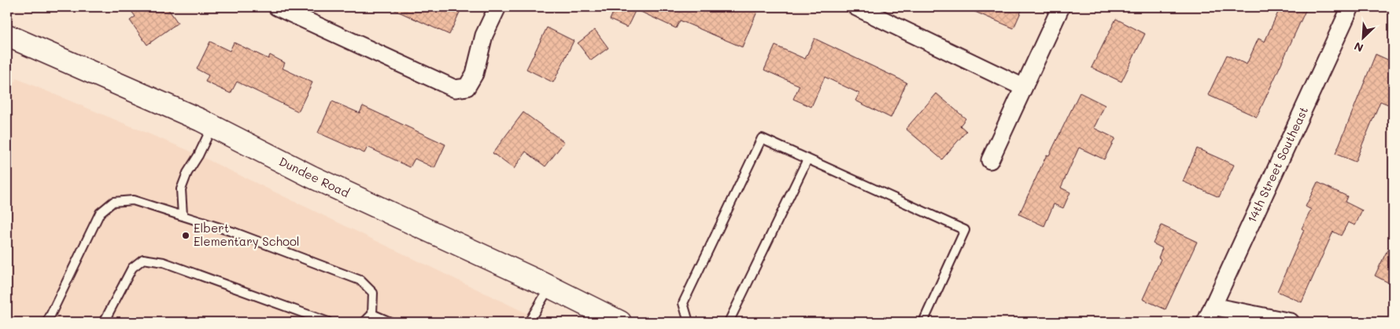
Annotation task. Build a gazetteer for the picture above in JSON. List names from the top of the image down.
{
  "streets": {
    "main road": ["Dundee Road"],
    "street": ["14th Street Southeast"]
  },
  "places": ["Elbert Elementary School"],
  "north": "bottom left"
}
